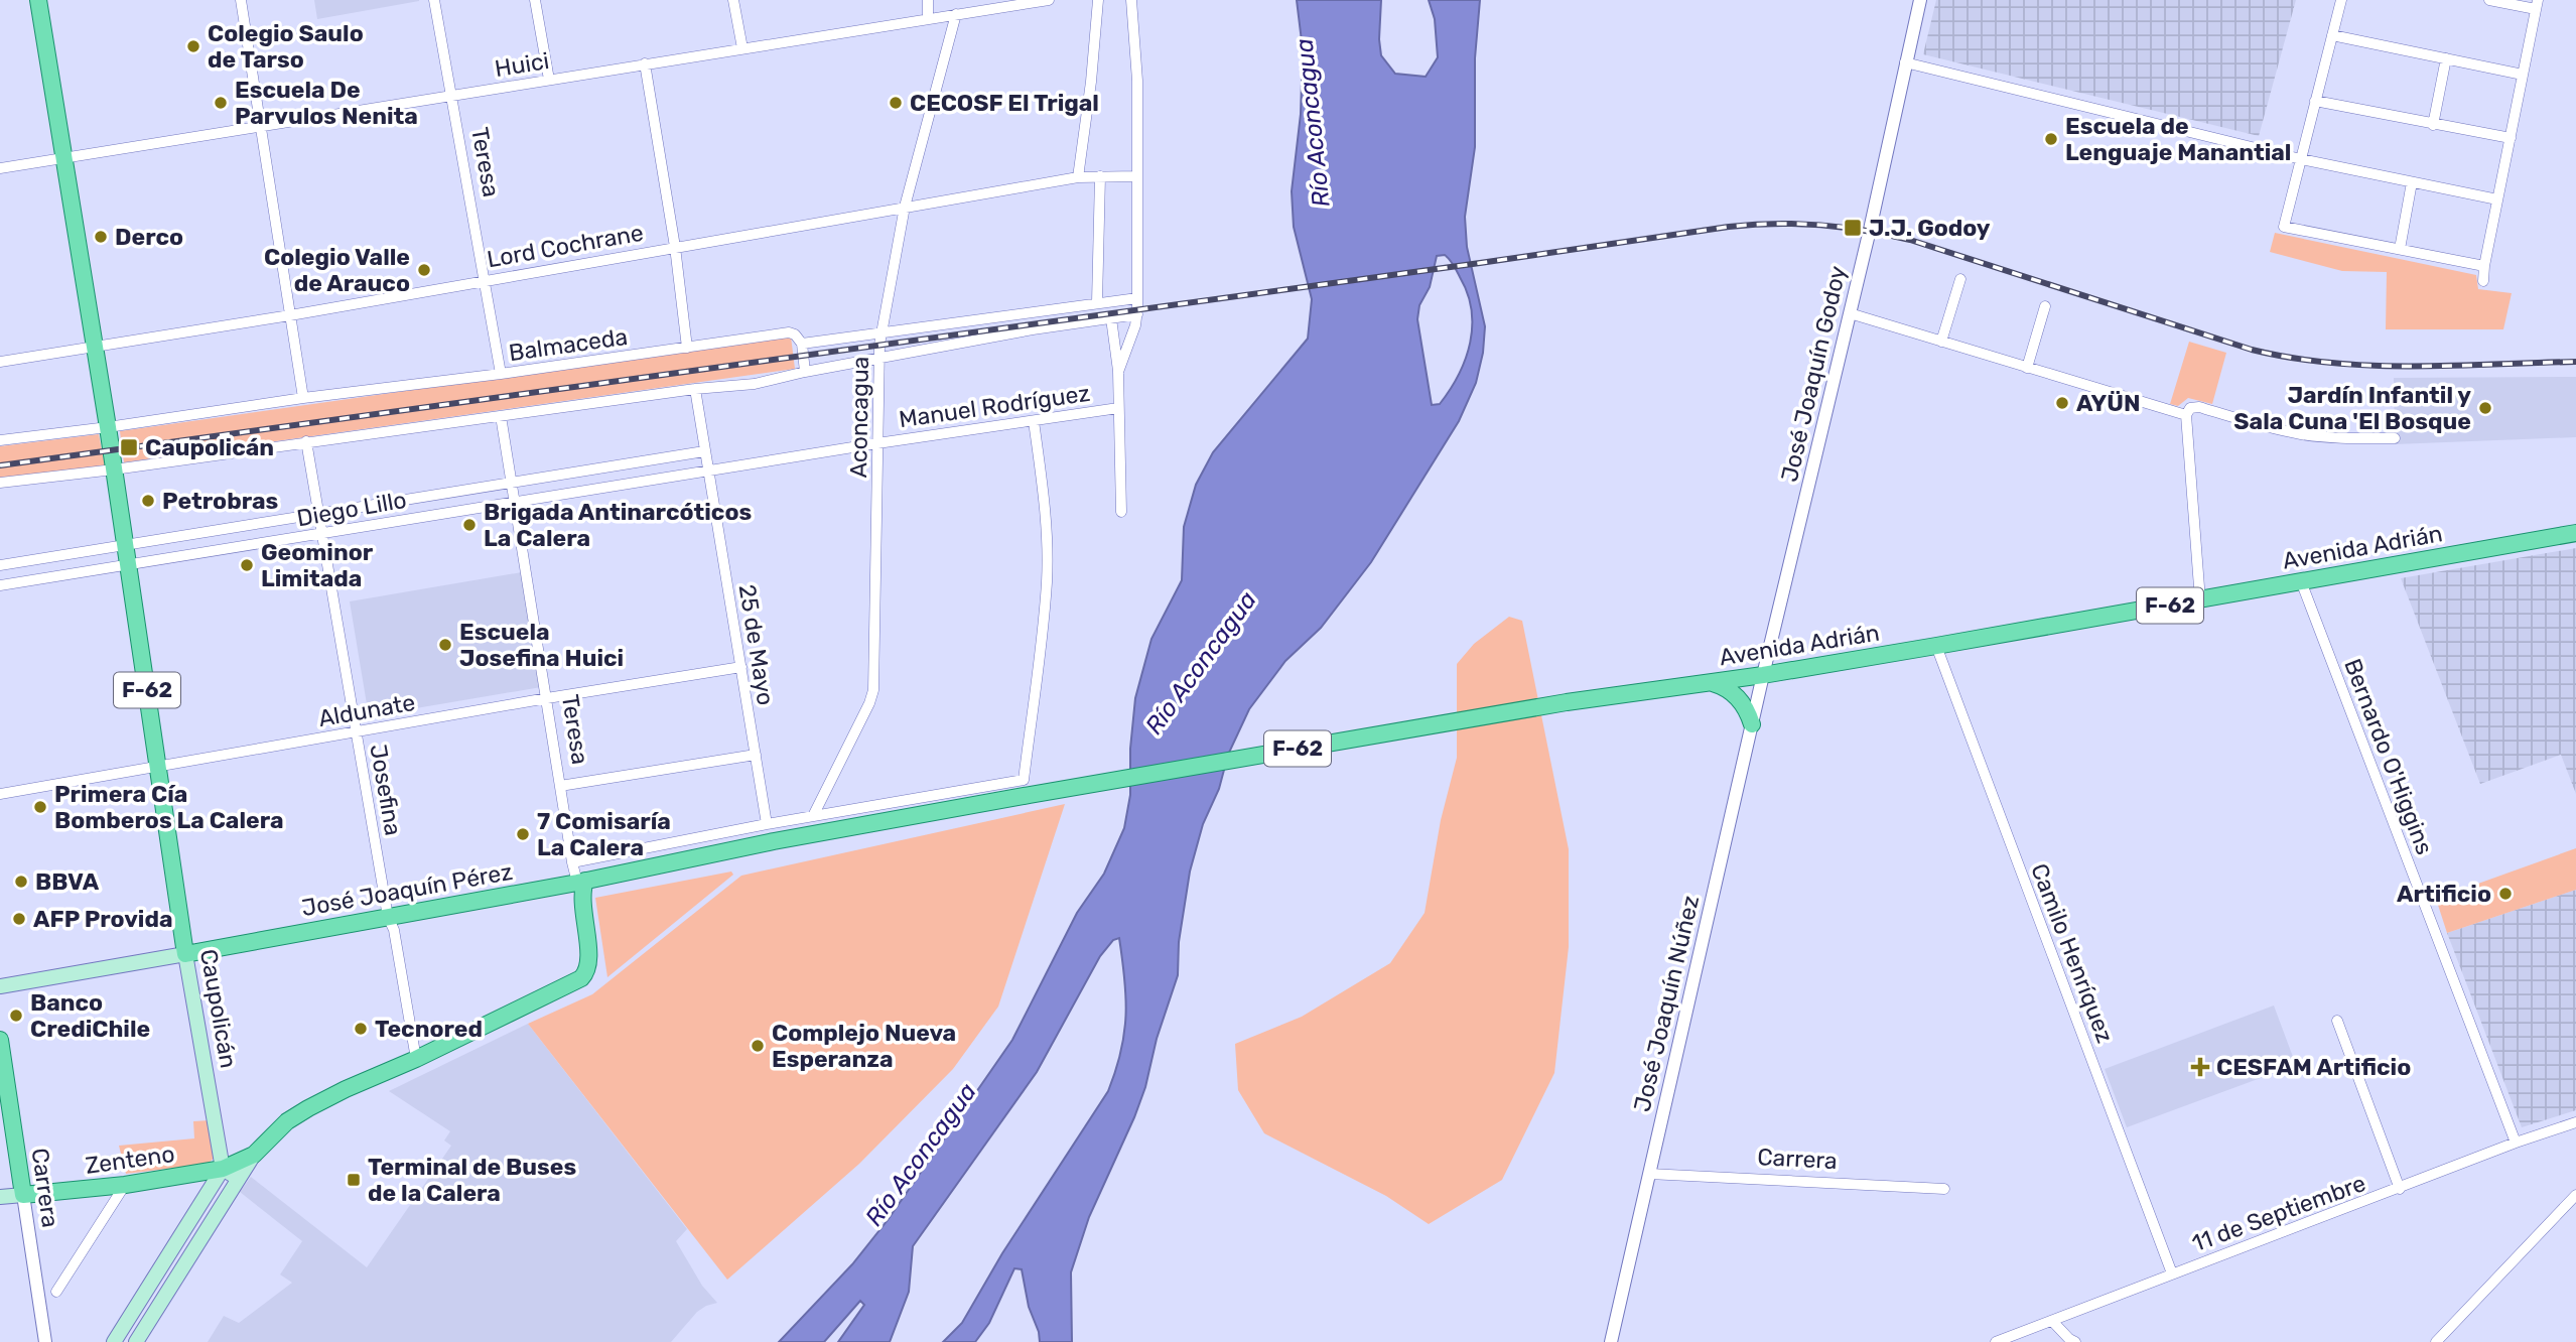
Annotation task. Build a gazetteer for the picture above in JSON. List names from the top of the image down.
{
  "streets": {
    "main road": [
      "Teresa",
      "Avenida Adrián",
      "F-62",
      "José Joaquín Pérez",
      "Caupolicán",
      "Carrera",
      "Zenteno"
    ],
    "street": [
      "Huici",
      "Lord Cochrane",
      "Balmaceda",
      "José Joaquín Godoy",
      "Manuel Rodríguez",
      "Aconcagua",
      "Diego Lillo",
      "25 de Mayo",
      "Aldunate",
      "Bernardo O'Higgins",
      "Josefina",
      "Camilo Henríquez",
      "José Joaquín Núñez",
      "11 de Septiembre"
    ]
  },
  "crossings": [
    ["Huici", "Teresa"],
    ["Huici", "Aconcagua"],
    ["Huici", "Caupolicán"],
    ["Teresa", "Lord Cochrane"],
    ["Teresa", "Balmaceda"],
    ["Teresa", "Diego Lillo"],
    ["Teresa", "Aldunate"],
    ["Teresa", "Josefina"],
    ["Teresa", "José Joaquín Pérez"],
    ["Lord Cochrane", "Aconcagua"],
    ["Lord Cochrane", "Caupolicán"],
    ["Balmaceda", "Aconcagua"],
    ["Balmaceda", "Caupolicán"],
    ["José Joaquín Godoy", "Avenida Adrián"],
    ["José Joaquín Godoy", "José Joaquín Núñez"],
    ["Manuel Rodríguez", "Aconcagua"],
    ["Manuel Rodríguez", "Diego Lillo"],
    ["Manuel Rodríguez", "25 de Mayo"],
    ["Diego Lillo", "25 de Mayo"],
    ["Diego Lillo", "Josefina"],
    ["Diego Lillo", "Caupolicán"],
    ["Avenida Adrián", "Bernardo O'Higgins"],
    ["Avenida Adrián", "José Joaquín Pérez"],
    ["Avenida Adrián", "Camilo Henríquez"],
    ["Avenida Adrián", "José Joaquín Núñez"],
    ["25 de Mayo", "Aldunate"],
    ["Aldunate", "Josefina"],
    ["Aldunate", "Caupolicán"],
    ["Bernardo O'Higgins", "11 de Septiembre"],
    ["Josefina", "José Joaquín Pérez"],
    ["José Joaquín Pérez", "Caupolicán"],
    ["Camilo Henríquez", "11 de Septiembre"],
    ["José Joaquín Núñez", "Carrera"],
    ["Caupolicán", "Zenteno"],
    ["Carrera", "Zenteno"]
  ],
  "water": ["Río Aconcagua"],
  "places": {
    "other": [
      "Colegio Saulo de Tarso",
      "Escuela De Parvulos Nenita",
      "CECOSF El Trigal",
      "Escuela de Lenguaje Manantial",
      "Derco",
      "Colegio Valle de Arauco",
      "AYÜN",
      "Jardín Infantil y Sala Cuna 'El Bosque",
      "Petrobras",
      "Brigada Antinarcóticos La Calera",
      "Geominor Limitada",
      "Escuela Josefina Huici",
      "Primera Cía Bomberos La Calera",
      "7 Comisaría La Calera",
      "BBVA",
      "Artificio",
      "AFP Provida",
      "Banco CrediChile",
      "Tecnored",
      "Complejo Nueva Esperanza"
    ],
    "transit": ["J.J. Godoy", "Caupolicán", "Terminal de Buses de la Calera"],
    "health": ["CESFAM Artificio"]
  }
}
